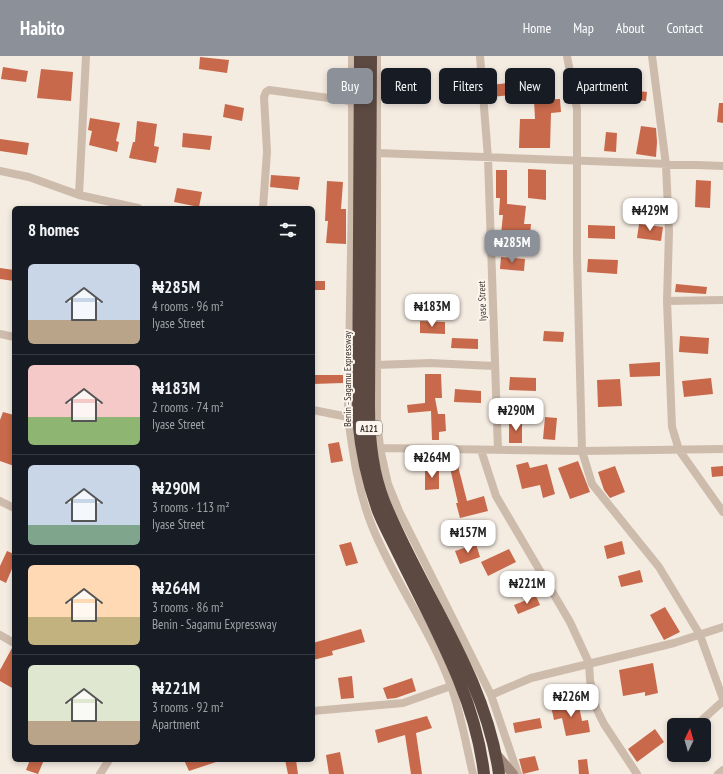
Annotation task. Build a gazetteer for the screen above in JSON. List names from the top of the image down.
{
  "streets": {
    "highway": ["Benin - Sagamu Expressway", "A121"],
    "street": ["Iyase Street"]
  },
  "north": "top",
  "page": {
    "header": "Habito",
    "nav": [
      "Home",
      "Map",
      "About",
      "Contact"
    ],
    "chip": [
      "Buy",
      "Rent",
      "Filters",
      "New",
      "Apartment"
    ],
    "price": [
      "₦429M",
      "₦285M",
      "₦183M",
      "₦290M",
      "₦264M",
      "₦157M",
      "₦221M",
      "₦226M"
    ],
    "heading": "8 homes",
    "list": [
      {
        "name": "₦285M",
        "note": "4 rooms · 96 m² · Iyase Street"
      },
      {
        "name": "₦183M",
        "note": "2 rooms · 74 m² · Iyase Street"
      },
      {
        "name": "₦290M",
        "note": "3 rooms · 113 m² · Iyase Street"
      },
      {
        "name": "₦264M",
        "note": "3 rooms · 86 m² · Benin - Sagamu Expressway"
      },
      {
        "name": "₦221M",
        "note": "3 rooms · 92 m² · Apartment"
      }
    ]
  }
}
